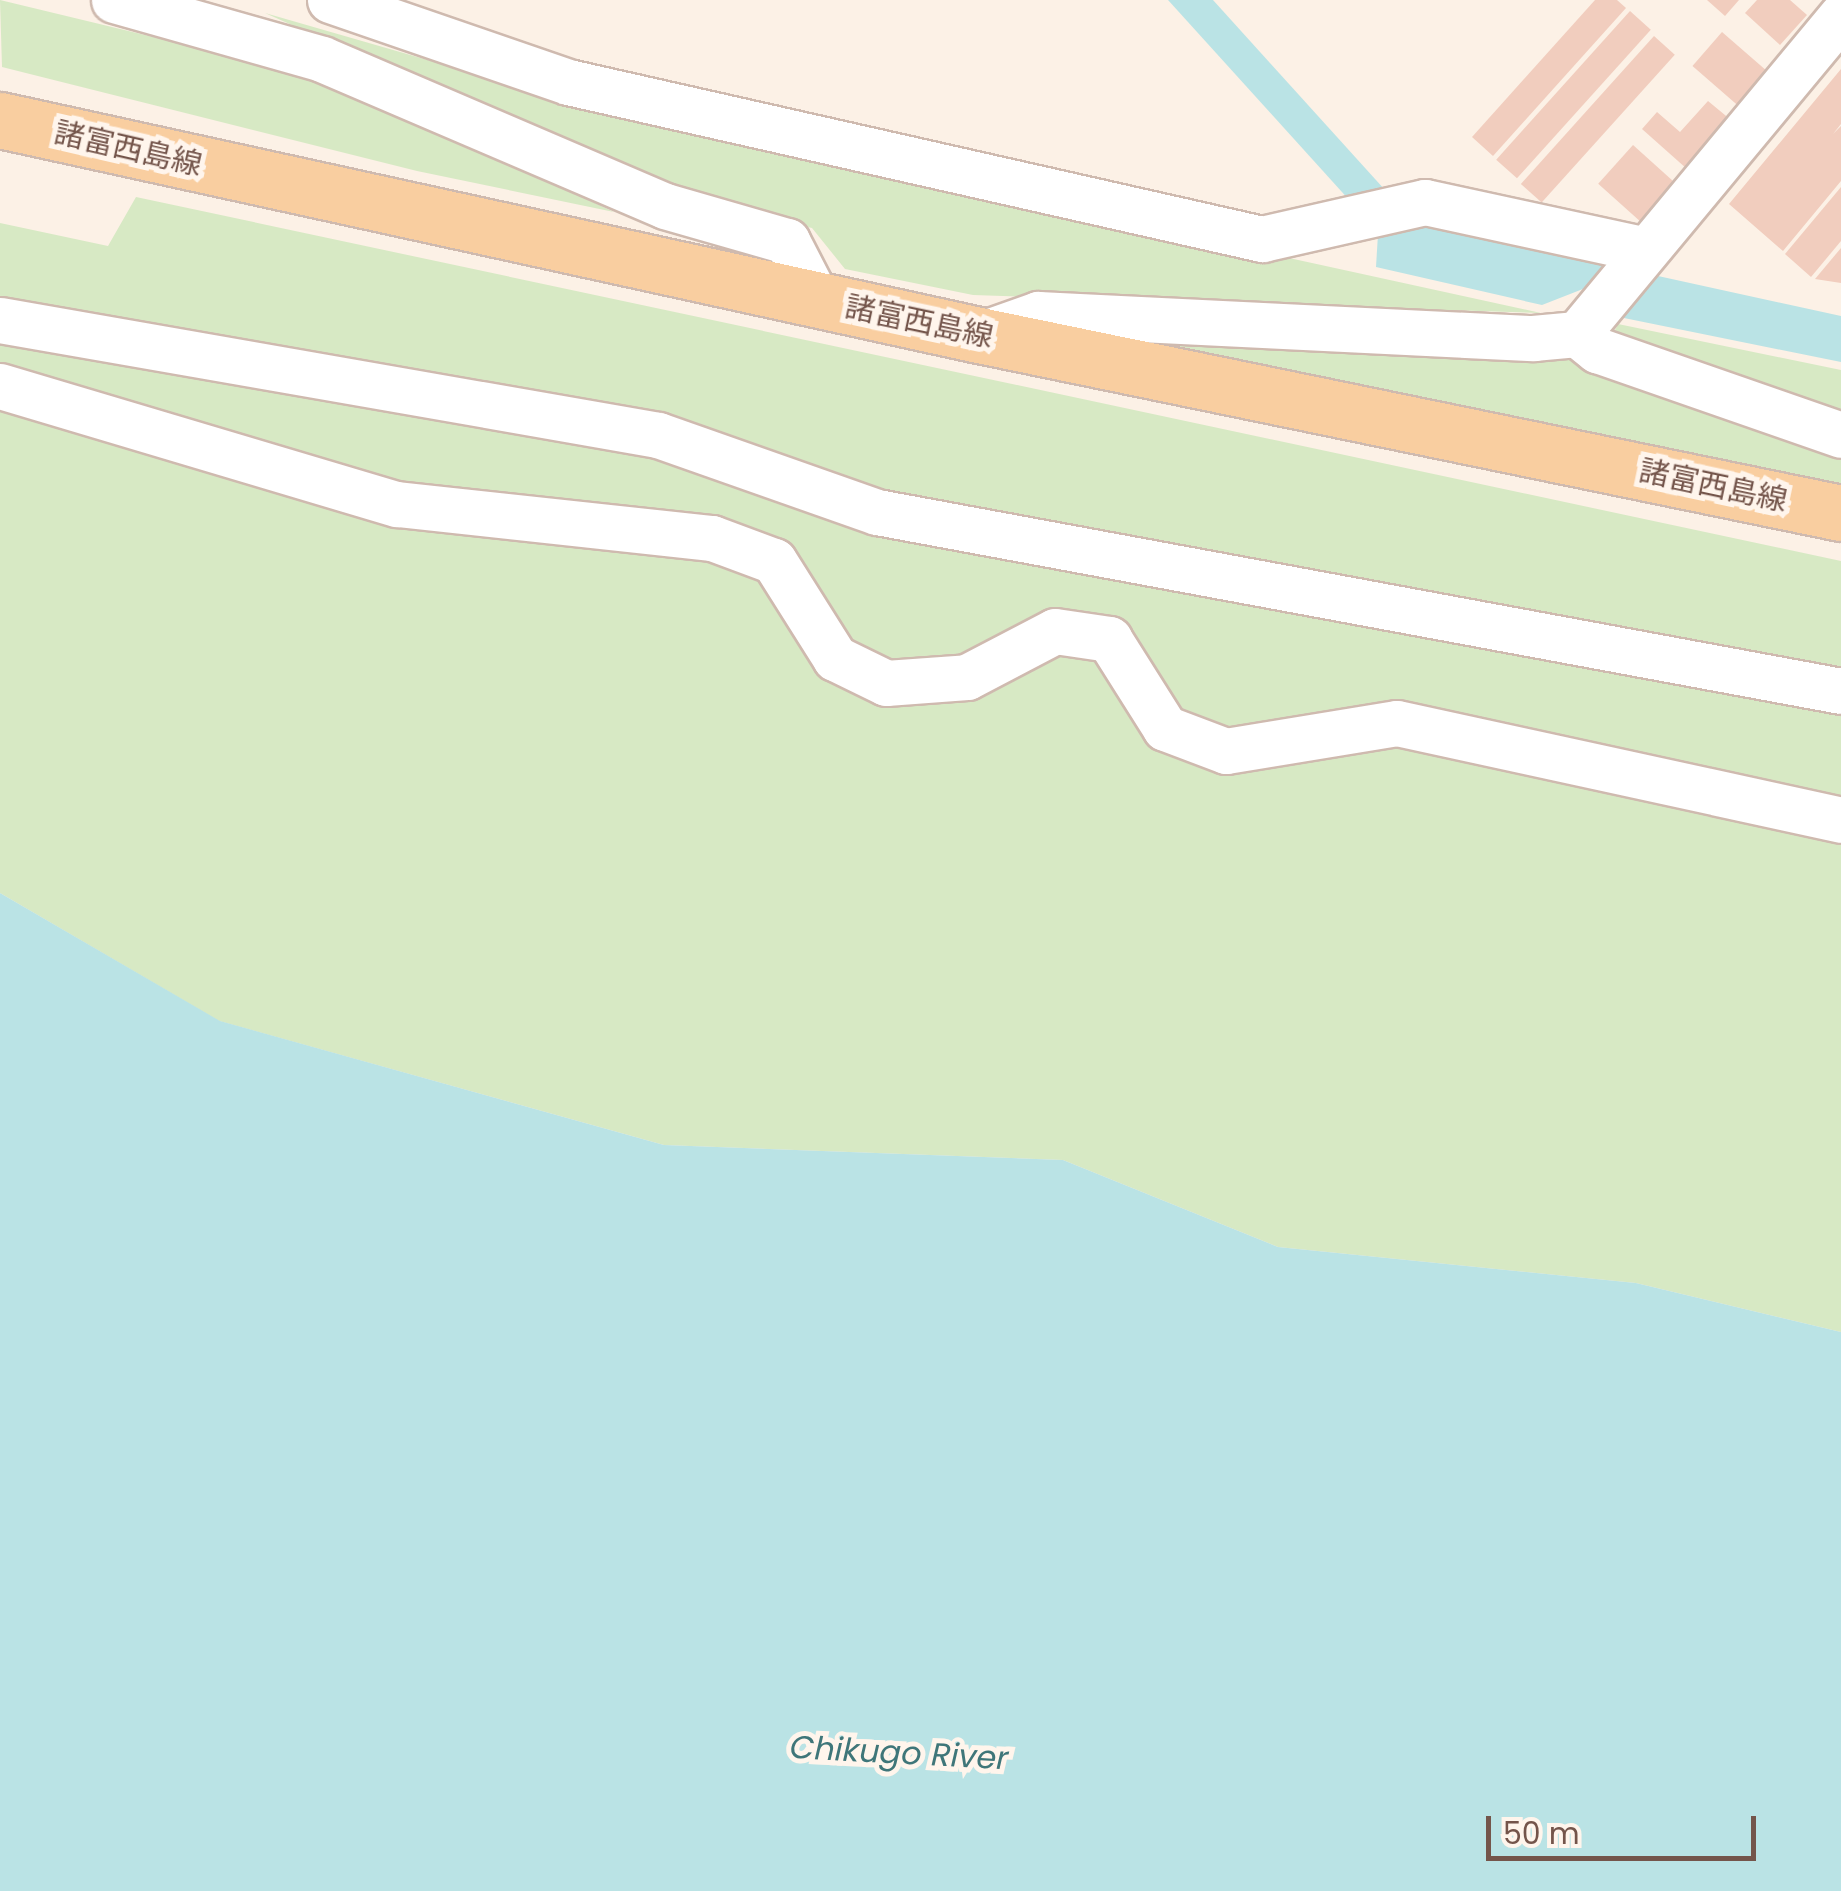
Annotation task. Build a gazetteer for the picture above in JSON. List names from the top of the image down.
{
  "streets": {
    "main road": ["諸富西島線"]
  },
  "water": ["Chikugo River"],
  "scale_bar": "50 m"
}
